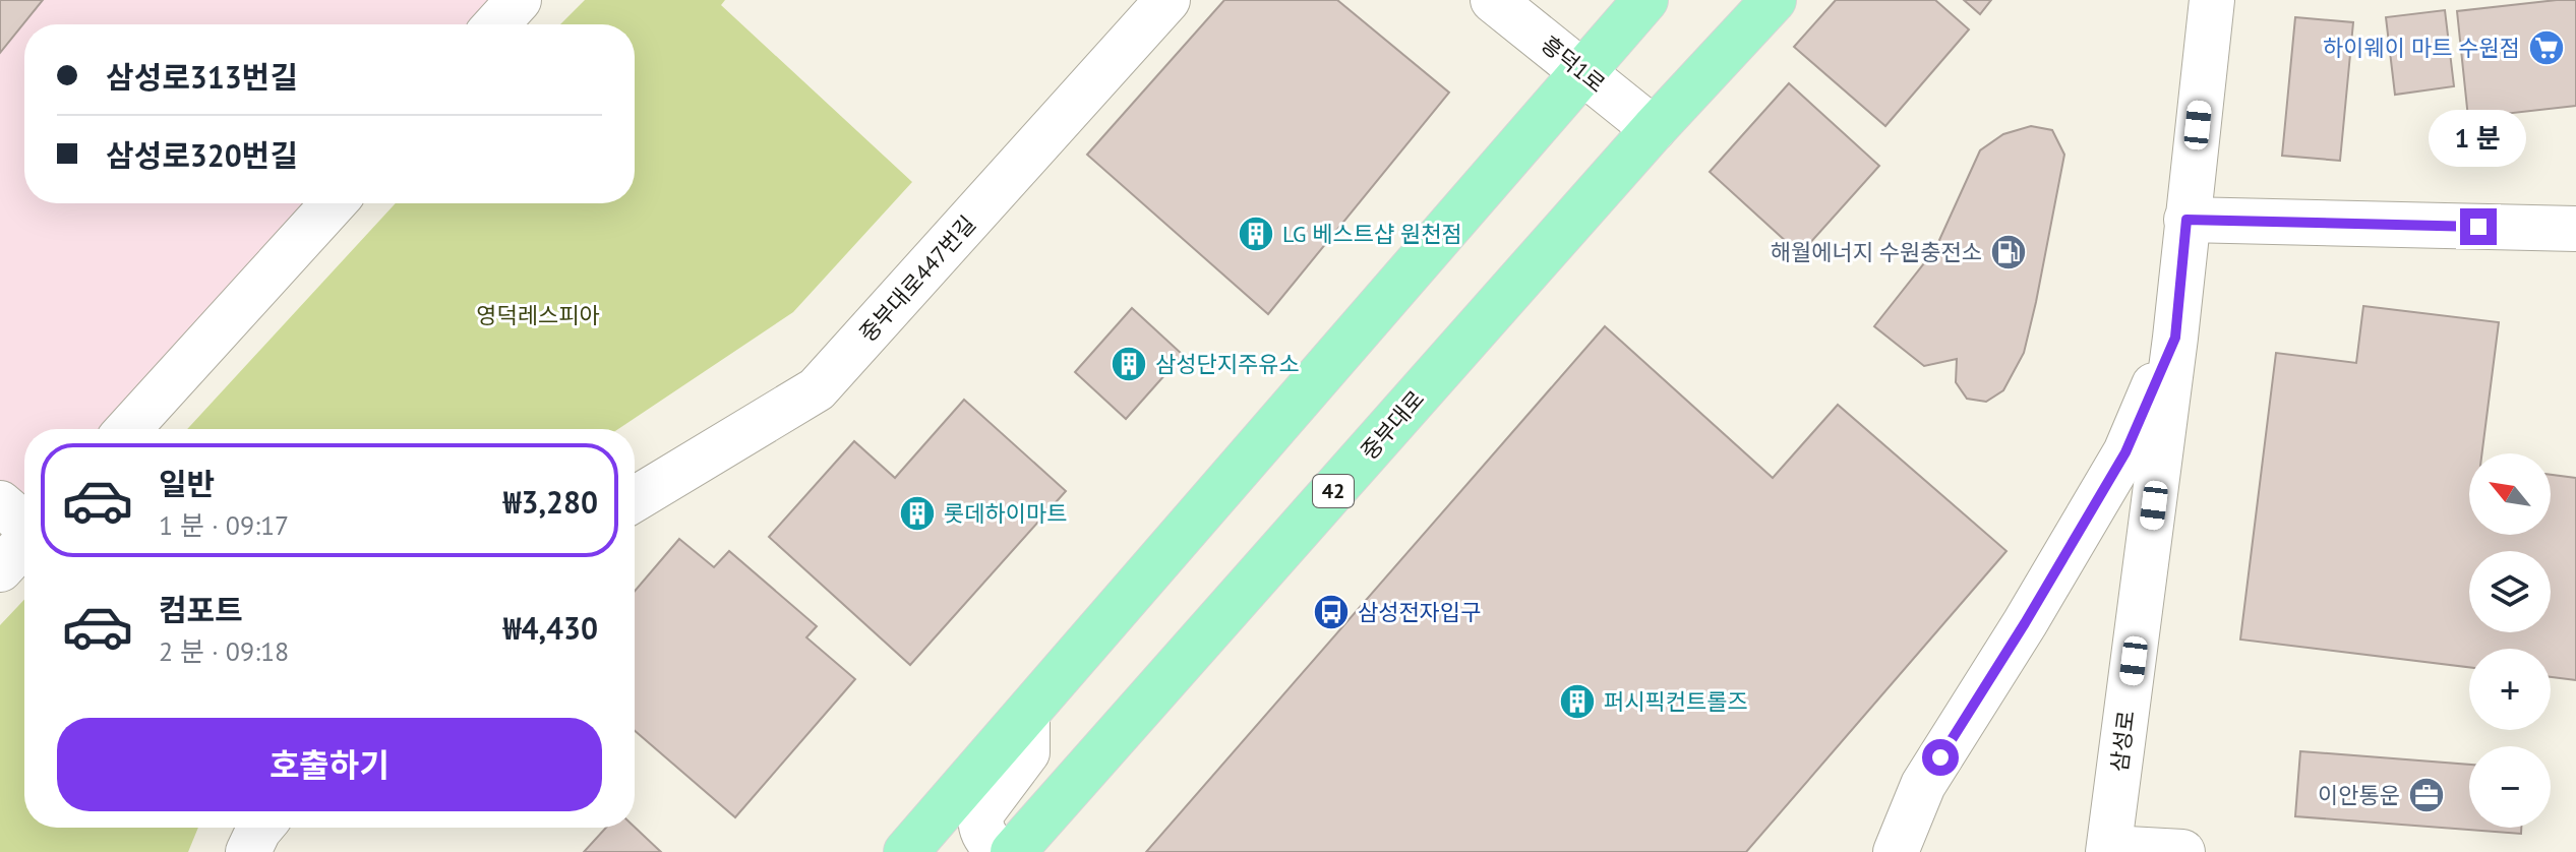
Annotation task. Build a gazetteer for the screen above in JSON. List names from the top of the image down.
{
  "streets": {
    "main road": ["중부대로", "42"],
    "street": ["흥덕1로", "중부대로447번길", "삼성로"]
  },
  "crossings": [
    ["흥덕1로", "중부대로"]
  ],
  "parks": ["영덕레스피아"],
  "places": {
    "supermarket": ["하이웨이 마트 수원점"],
    "building": [
      "LG 베스트샵 원천점",
      "삼성단지주유소",
      "롯데하이마트",
      "퍼시픽컨트롤즈"
    ],
    "fuel station": ["해월에너지 수원충전소"],
    "bus stop": ["삼성전자입구"],
    "office": ["이안통운"]
  },
  "north": "top left",
  "page": {
    "banner": ["삼성로313번길", "삼성로320번길"],
    "bubble": "1 분",
    "list": [
      {
        "name": "일반",
        "note": "1 분 · 09:17",
        "value": "₩3,280"
      },
      {
        "name": "컴포트",
        "note": "2 분 · 09:18",
        "value": "₩4,430"
      }
    ],
    "map_buttons": ["+", "−"],
    "buttons": "호출하기"
  }
}
